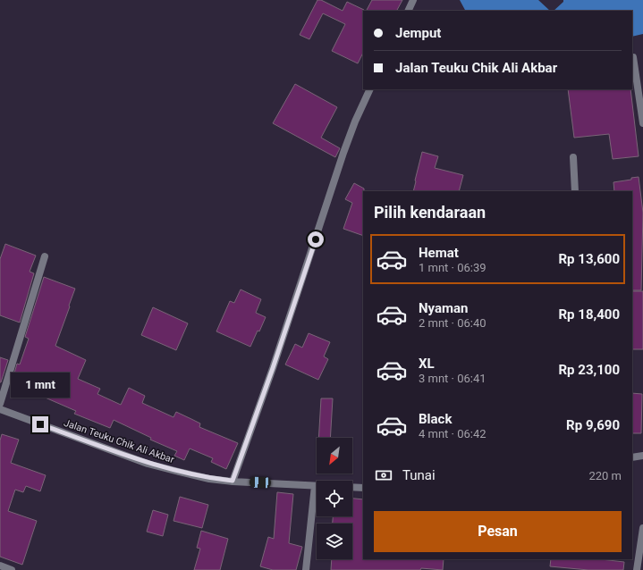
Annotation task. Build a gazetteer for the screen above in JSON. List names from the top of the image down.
{
  "streets": {
    "street": ["Jalan Teuku Chik Ali Akbar"]
  },
  "north": "bottom left",
  "page": {
    "banner": ["Jemput", "Jalan Teuku Chik Ali Akbar"],
    "heading": "Pilih kendaraan",
    "list": [
      {
        "name": "Hemat",
        "note": "1 mnt · 06:39",
        "value": "Rp 13,600"
      },
      {
        "name": "Nyaman",
        "note": "2 mnt · 06:40",
        "value": "Rp 18,400"
      },
      {
        "name": "XL",
        "note": "3 mnt · 06:41",
        "value": "Rp 23,100"
      },
      {
        "name": "Black",
        "note": "4 mnt · 06:42",
        "value": "Rp 9,690"
      }
    ],
    "bubble": "1 mnt",
    "pay": ["Tunai", "220 m"],
    "buttons": "Pesan"
  }
}
